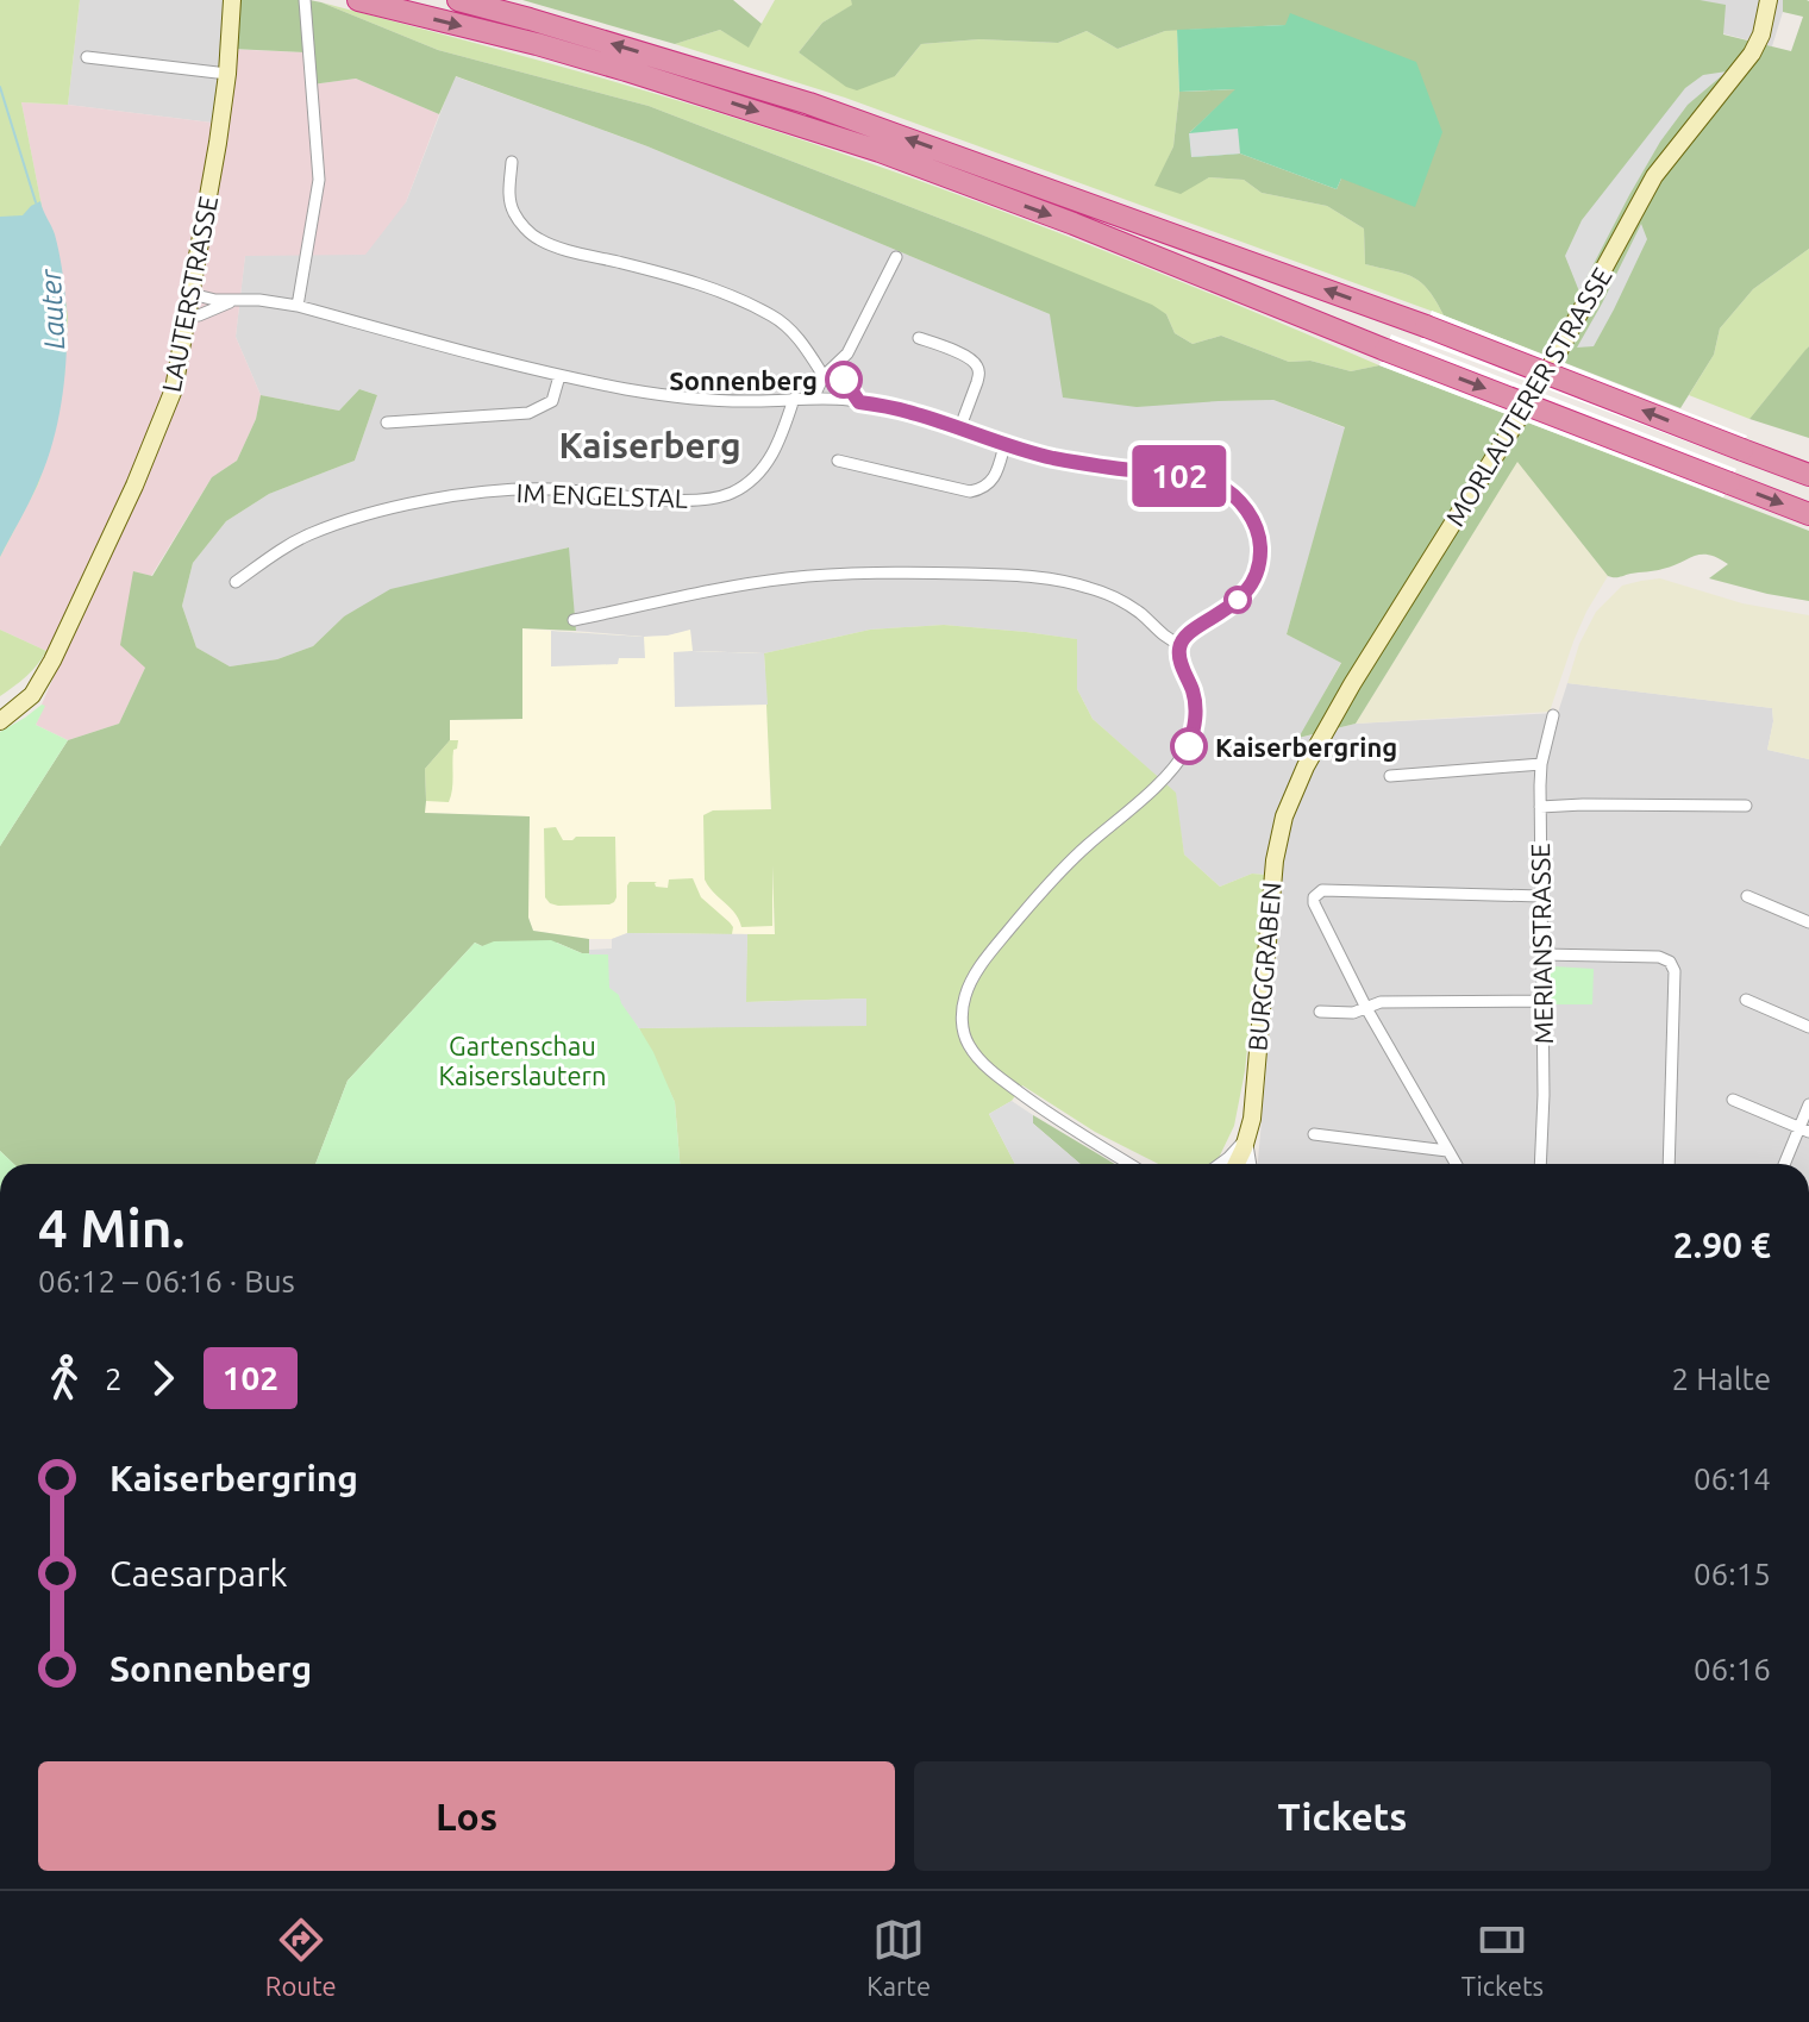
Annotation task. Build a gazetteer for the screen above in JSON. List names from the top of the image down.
{
  "streets": {
    "street": [
      "LAUTERSTRASSE",
      "MORLAUTERER STRASSE",
      "IM ENGELSTAL",
      "MERIANSTRASSE",
      "BURGGRABEN"
    ]
  },
  "crossings": [
    ["MORLAUTERER STRASSE", "BURGGRABEN"]
  ],
  "districts": ["Kaiserberg"],
  "water": ["Lauter"],
  "parks": ["Gartenschau Kaiserslautern"],
  "places": ["Sonnenberg", "Kaiserbergring"],
  "lines": ["bus line 102"],
  "page": {
    "on_map": "102",
    "heading": ["4 Min.", "06:12 – 06:16 · Bus", "2.90 €"],
    "legs": ["2", "102", "2 Halte"],
    "list": [
      {
        "name": "Kaiserbergring",
        "value": "06:14"
      },
      {
        "name": "Caesarpark",
        "value": "06:15"
      },
      {
        "name": "Sonnenberg",
        "value": "06:16"
      }
    ],
    "buttons": ["Los", "Tickets"],
    "tabs": ["Route", "Karte", "Tickets"]
  }
}
